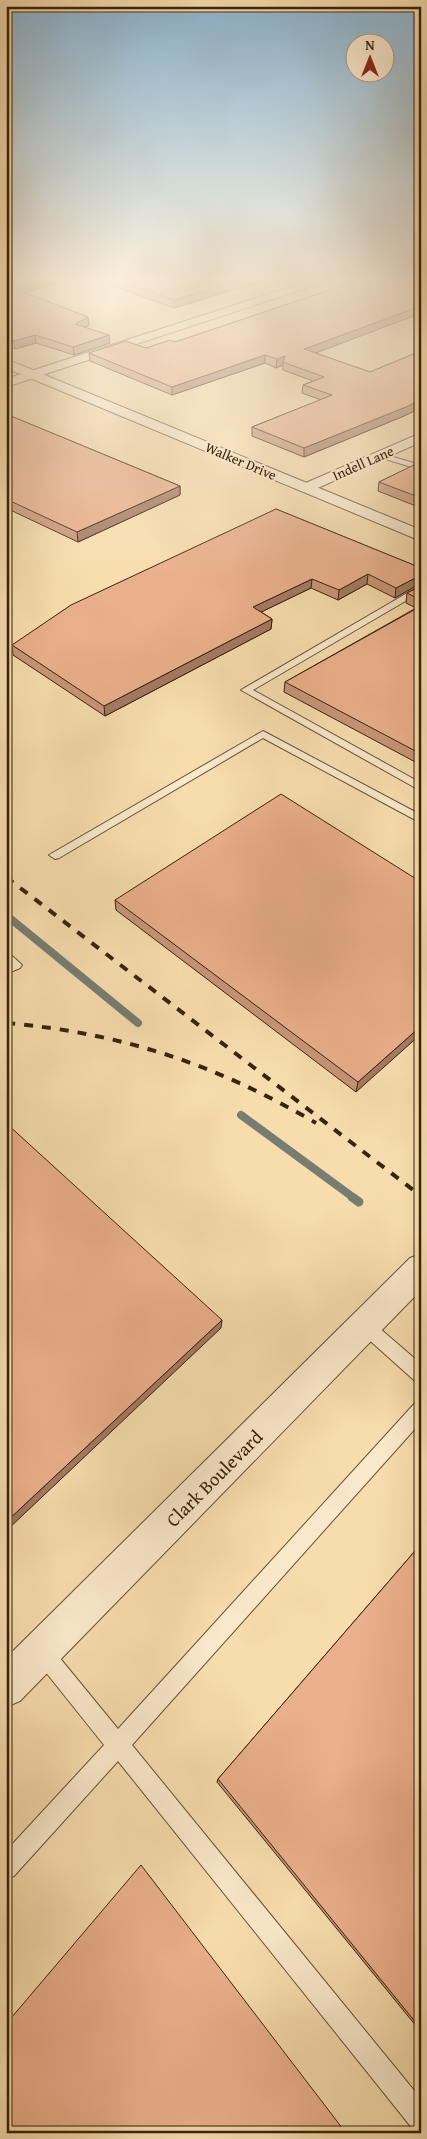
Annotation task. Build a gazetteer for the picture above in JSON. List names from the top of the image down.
{
  "streets": {
    "street": ["Walker Drive", "Indell Lane", "Clark Boulevard"]
  },
  "crossings": [
    ["Walker Drive", "Indell Lane"]
  ],
  "north": "top"
}
